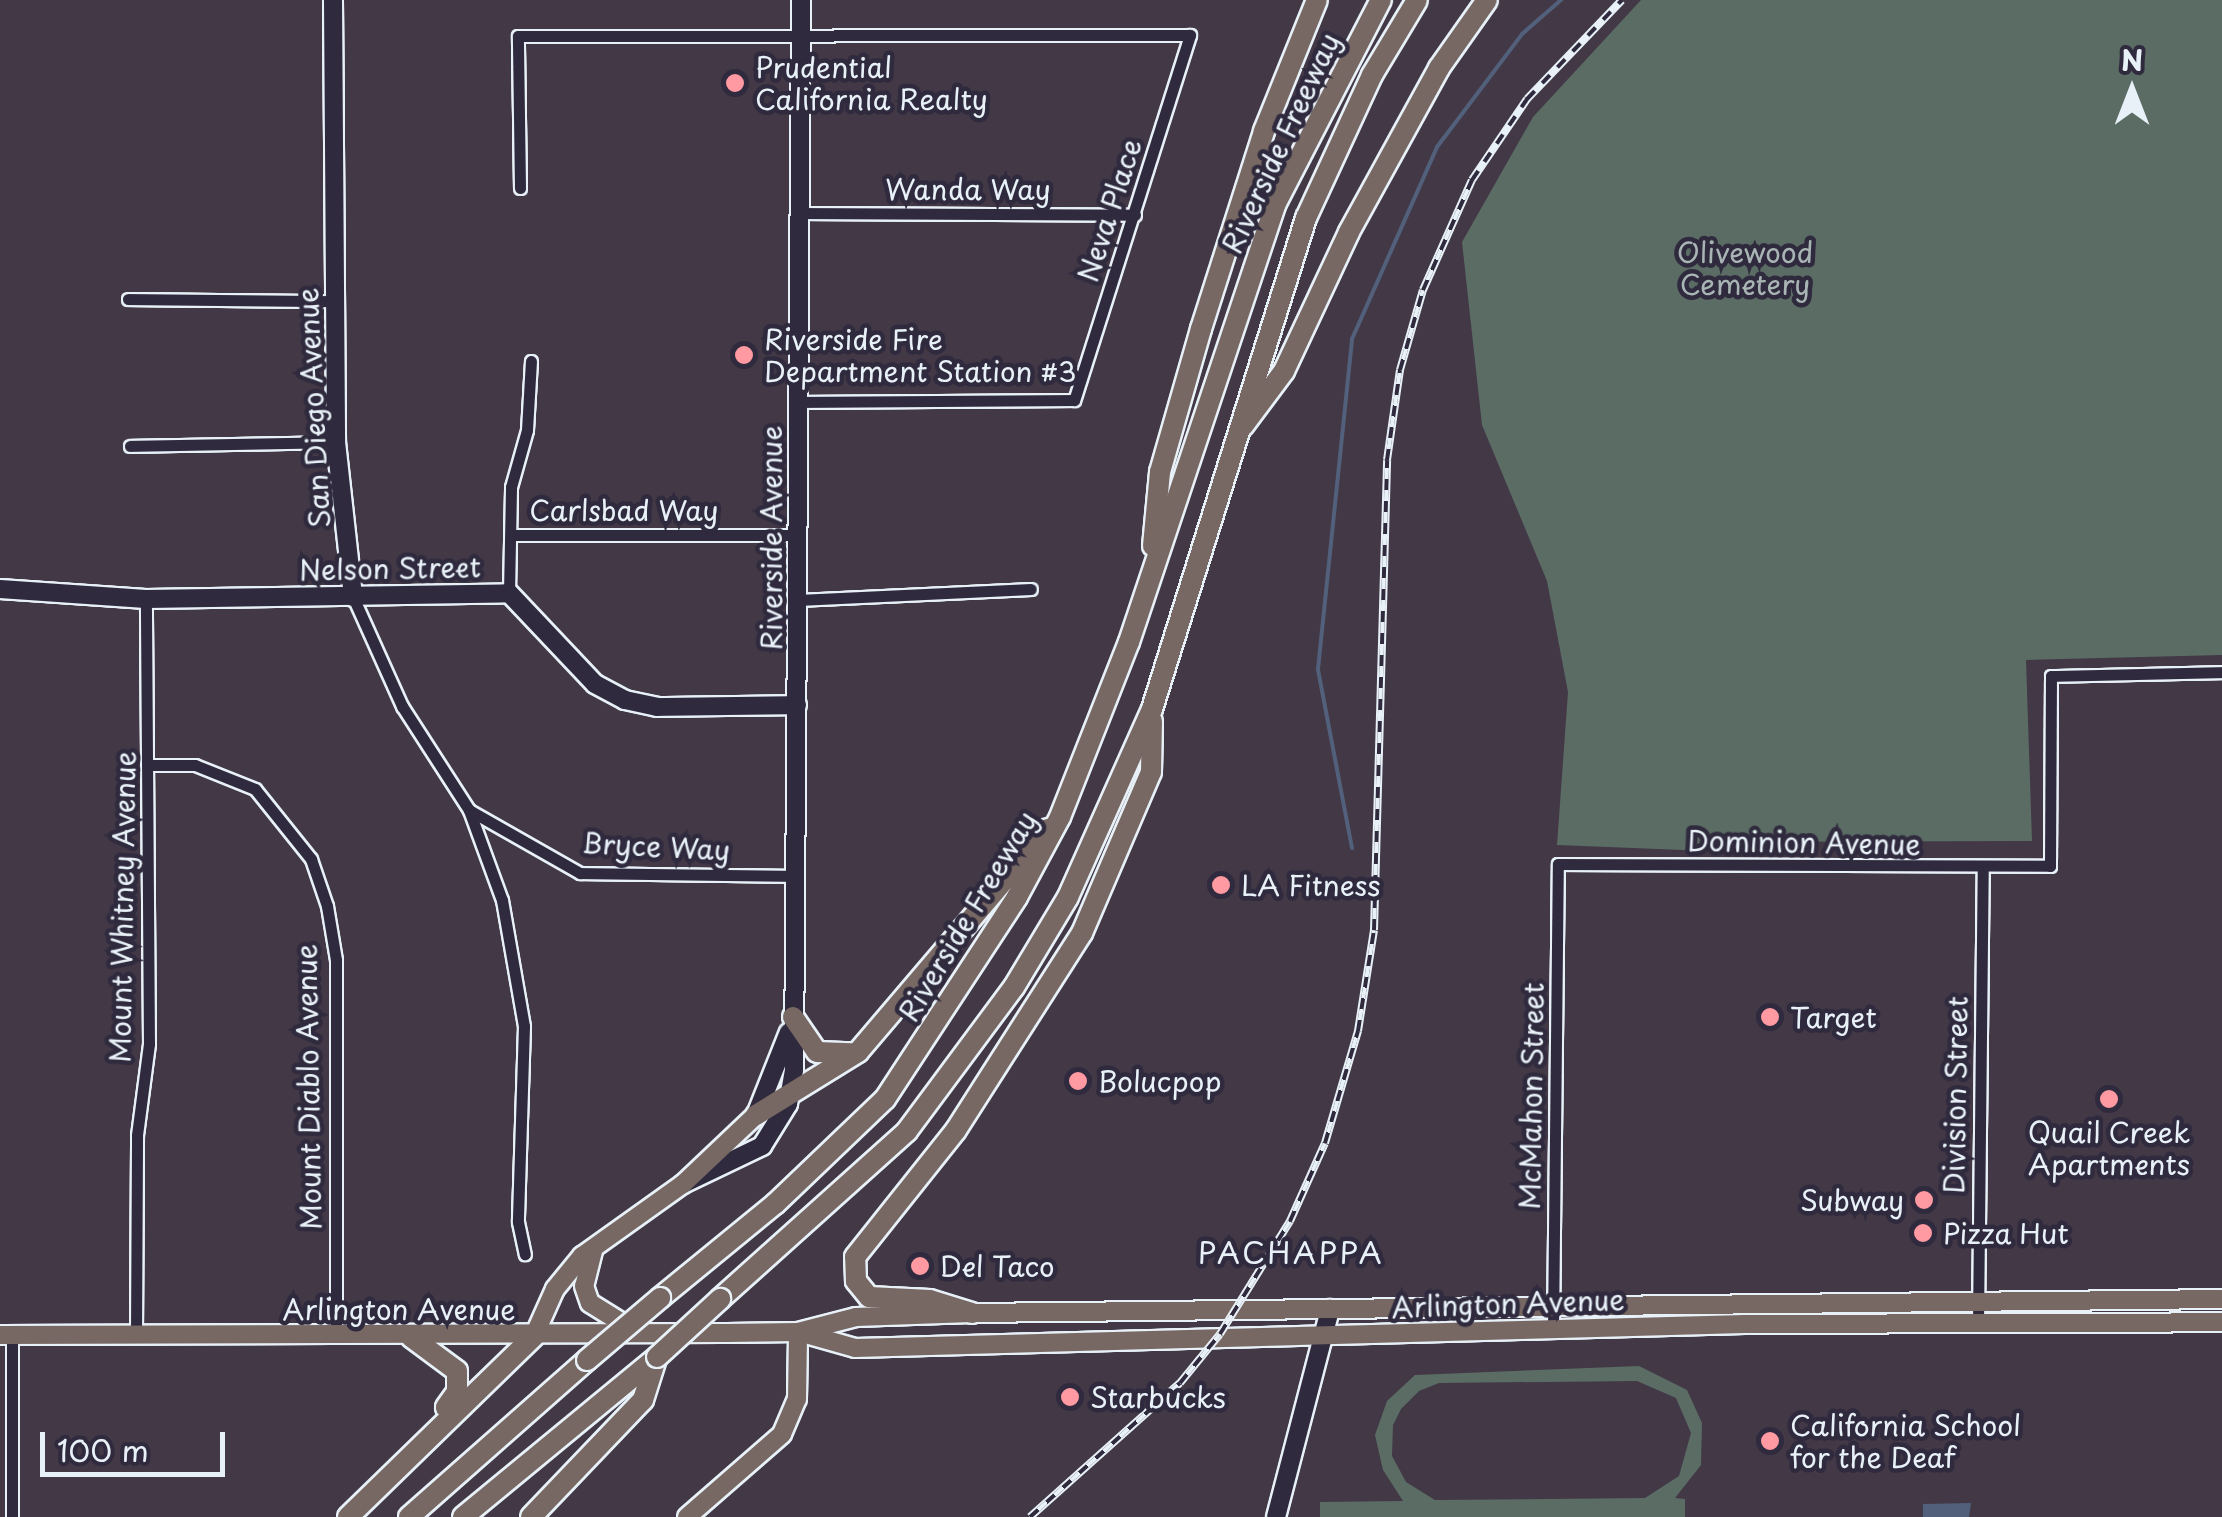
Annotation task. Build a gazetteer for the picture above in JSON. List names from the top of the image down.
{
  "streets": {
    "highway": ["Riverside Freeway"],
    "main road": ["Riverside Avenue", "Arlington Avenue"],
    "street": [
      "Wanda Way",
      "Neva Place",
      "San Diego Avenue",
      "Carlsbad Way",
      "Nelson Street",
      "Dominion Avenue",
      "Bryce Way",
      "Mount Whitney Avenue",
      "Mount Diablo Avenue",
      "Division Street",
      "McMahon Street"
    ]
  },
  "crossings": [
    ["Wanda Way", "Neva Place"],
    ["Wanda Way", "Riverside Avenue"],
    ["Neva Place", "Riverside Avenue"],
    ["San Diego Avenue", "Nelson Street"],
    ["San Diego Avenue", "Bryce Way"],
    ["Carlsbad Way", "Riverside Avenue"],
    ["Riverside Avenue", "Nelson Street"],
    ["Riverside Avenue", "Bryce Way"],
    ["Riverside Avenue", "Arlington Avenue"],
    ["Nelson Street", "Mount Whitney Avenue"],
    ["Dominion Avenue", "Division Street"],
    ["Dominion Avenue", "McMahon Street"],
    ["Mount Whitney Avenue", "Mount Diablo Avenue"],
    ["Mount Whitney Avenue", "Arlington Avenue"],
    ["Mount Diablo Avenue", "Arlington Avenue"],
    ["Division Street", "Arlington Avenue"],
    ["McMahon Street", "Arlington Avenue"]
  ],
  "districts": ["PACHAPPA"],
  "parks": ["Olivewood Cemetery"],
  "places": [
    "Prudential California Realty",
    "Riverside Fire Department Station #3",
    "LA Fitness",
    "Target",
    "Bolucpop",
    "Quail Creek Apartments",
    "Subway",
    "Pizza Hut",
    "Del Taco",
    "Starbucks",
    "California School for the Deaf"
  ],
  "scale_bar": "100 m",
  "north": "top"
}
